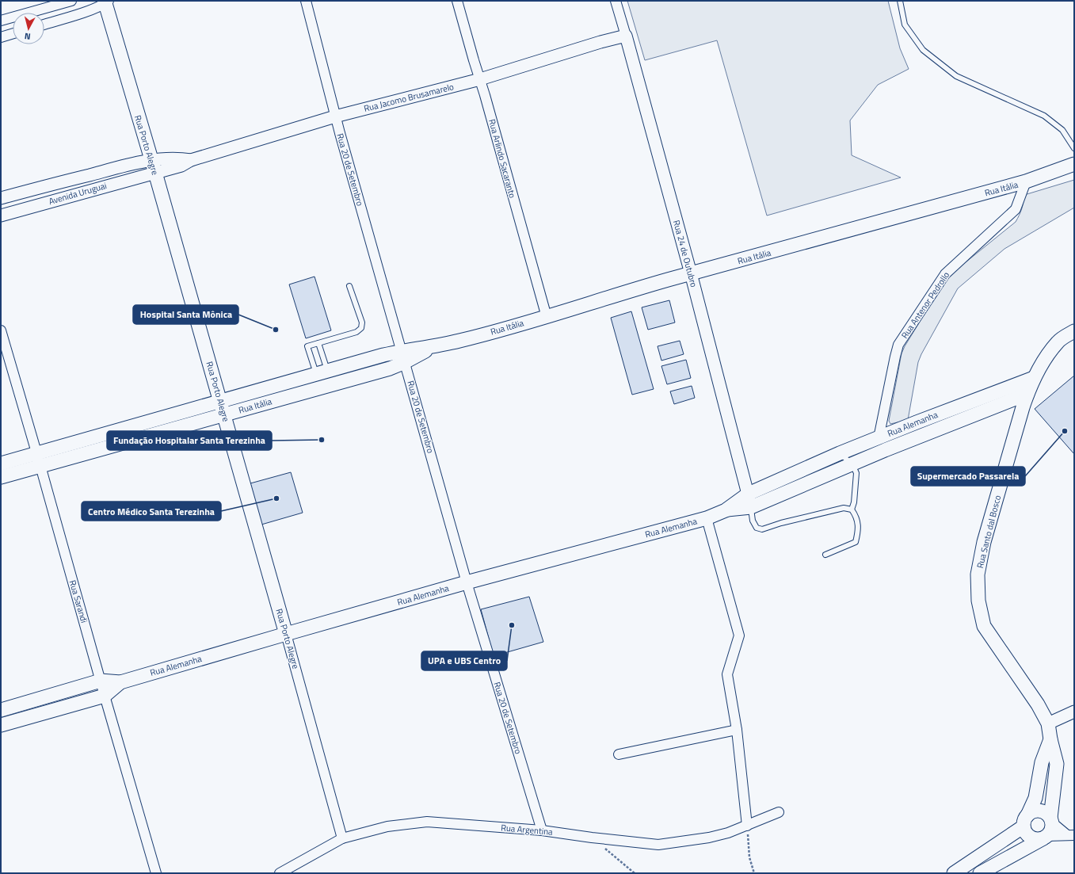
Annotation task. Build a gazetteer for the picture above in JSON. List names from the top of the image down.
{
  "streets": {
    "main road": [
      "Rua Porto Alegre",
      "Rua Itália",
      "Rua Alemanha",
      "Rua Santo dal Bosco"
    ],
    "street": [
      "Rua Jacomo Brusamarelo",
      "Rua Arlindo Sacaranto",
      "Rua 20 de Setembro",
      "Avenida Uruguai",
      "Rua 24 de Outubro",
      "Rua Antenor Pedrollo",
      "Rua Sarandi",
      "Rua Argentina"
    ]
  },
  "crossings": [
    ["Rua Jacomo Brusamarelo", "Rua Porto Alegre"],
    ["Rua Jacomo Brusamarelo", "Rua Arlindo Sacaranto"],
    ["Rua Jacomo Brusamarelo", "Rua 20 de Setembro"],
    ["Rua Jacomo Brusamarelo", "Avenida Uruguai"],
    ["Rua Jacomo Brusamarelo", "Rua 24 de Outubro"],
    ["Rua Porto Alegre", "Rua Itália"],
    ["Rua Porto Alegre", "Avenida Uruguai"],
    ["Rua Porto Alegre", "Rua Alemanha"],
    ["Rua Porto Alegre", "Rua Argentina"],
    ["Rua Arlindo Sacaranto", "Rua Itália"],
    ["Rua 20 de Setembro", "Rua Itália"],
    ["Rua 20 de Setembro", "Rua Alemanha"],
    ["Rua 20 de Setembro", "Rua Argentina"],
    ["Rua Itália", "Rua 24 de Outubro"],
    ["Rua Itália", "Rua Antenor Pedrollo"],
    ["Rua Itália", "Rua Sarandi"],
    ["Rua 24 de Outubro", "Rua Alemanha"],
    ["Rua Antenor Pedrollo", "Rua Alemanha"],
    ["Rua Alemanha", "Rua Santo dal Bosco"],
    ["Rua Alemanha", "Rua Sarandi"]
  ],
  "places": [
    "Hospital Santa Mônica",
    "Supermercado Passarela",
    "Fundação Hospitalar Santa Terezinha",
    "Centro Médico Santa Terezinha",
    "UPA e UBS Centro"
  ],
  "north": "bottom"
}
